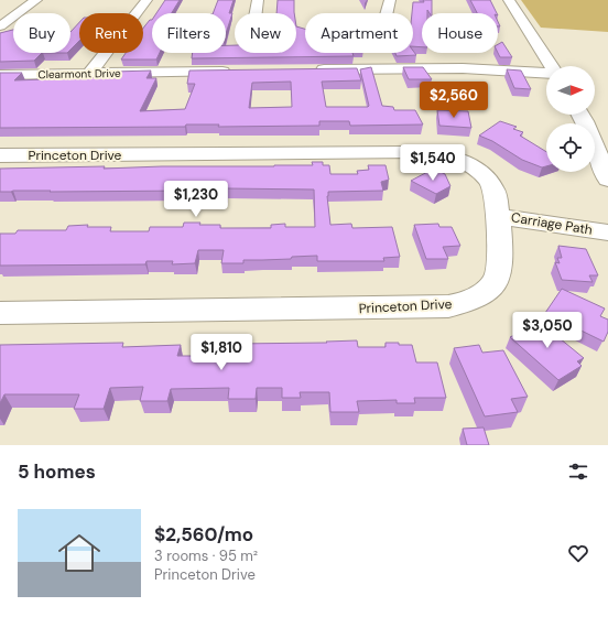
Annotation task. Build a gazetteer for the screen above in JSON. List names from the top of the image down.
{
  "streets": {
    "street": ["Clearmont Drive", "Princeton Drive", "Carriage Path"]
  },
  "crossings": [
    ["Princeton Drive", "Carriage Path"]
  ],
  "north": "right",
  "page": {
    "chip": [
      "Buy",
      "Rent",
      "Filters",
      "New",
      "Apartment",
      "House"
    ],
    "price": [
      "$2,560",
      "$1,540",
      "$1,230",
      "$3,050",
      "$1,810"
    ],
    "heading": "5 homes",
    "list": [
      {
        "name": "$2,560/mo",
        "note": "3 rooms · 95 m² · Princeton Drive"
      }
    ]
  }
}
